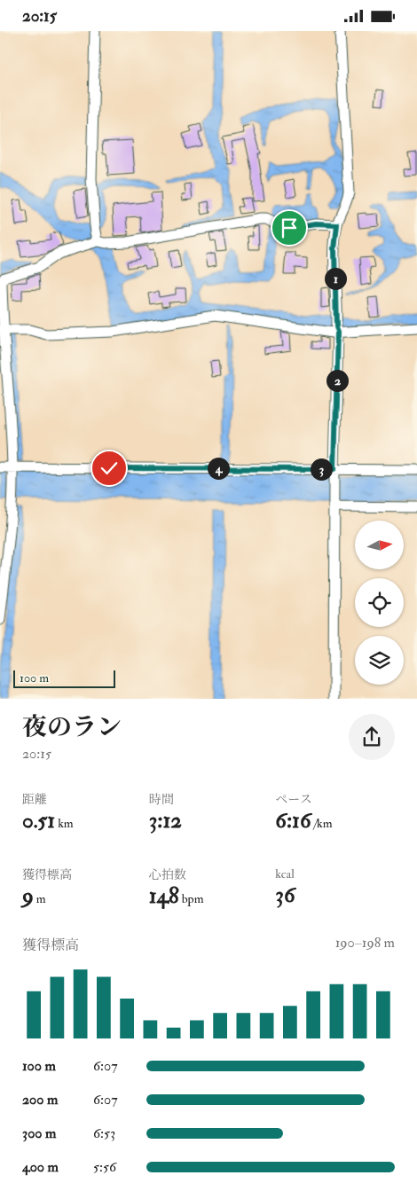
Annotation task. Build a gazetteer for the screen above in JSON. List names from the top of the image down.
{
  "scale_bar": "100 m",
  "north": "right",
  "page": {
    "status": "20:15",
    "pins": [
      "1",
      "2",
      "4",
      "3"
    ],
    "scale": "100 m",
    "heading": ["夜のラン", "20:15"],
    "stats": [
      ["距離", "0.51 km"],
      ["時間", "3:12"],
      ["ペース", "6:16 /km"],
      ["獲得標高", "9 m"],
      ["心拍数", "148 bpm"],
      ["kcal", "36"]
    ],
    "chart": ["獲得標高", "190–198 m"],
    "list": [
      {
        "name": "100 m",
        "note": "6:07"
      },
      {
        "name": "200 m",
        "note": "6:07"
      },
      {
        "name": "300 m",
        "note": "6:53"
      },
      {
        "name": "400 m",
        "note": "5:56"
      }
    ]
  }
}
